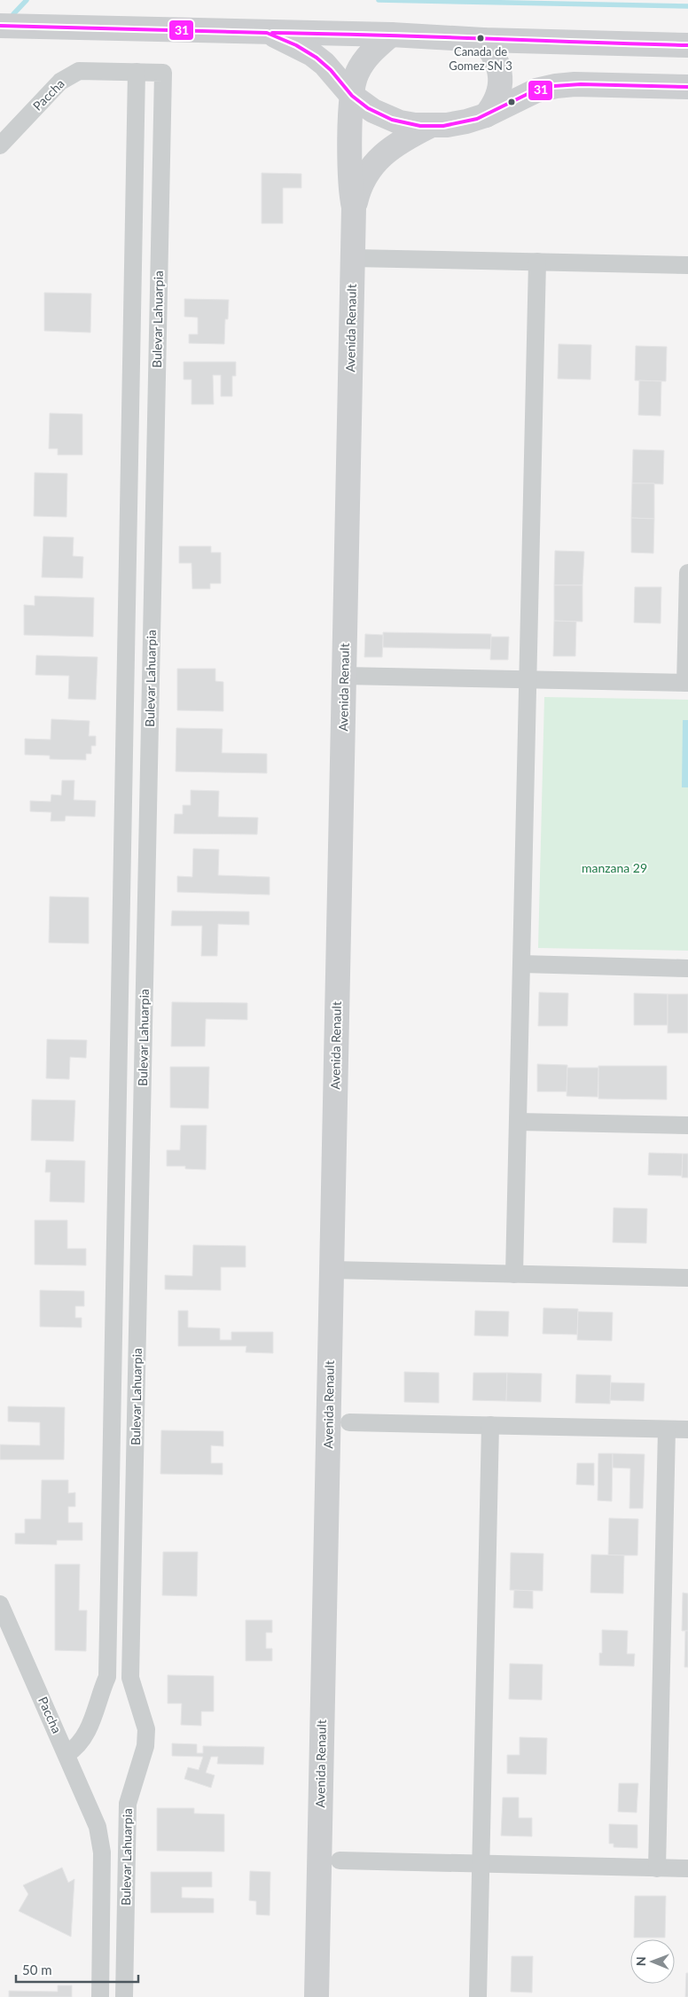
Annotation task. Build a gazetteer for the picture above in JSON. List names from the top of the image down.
{
  "streets": {
    "street": ["Paccha", "Bulevar Lahuarpia", "Avenida Renault"]
  },
  "crossings": [
    ["Paccha", "Bulevar Lahuarpia"]
  ],
  "parks": ["manzana 29"],
  "places": ["Canada de Gomez SN 3"],
  "lines": ["transit line 31"],
  "scale_bar": "50 m",
  "north": "left"
}
